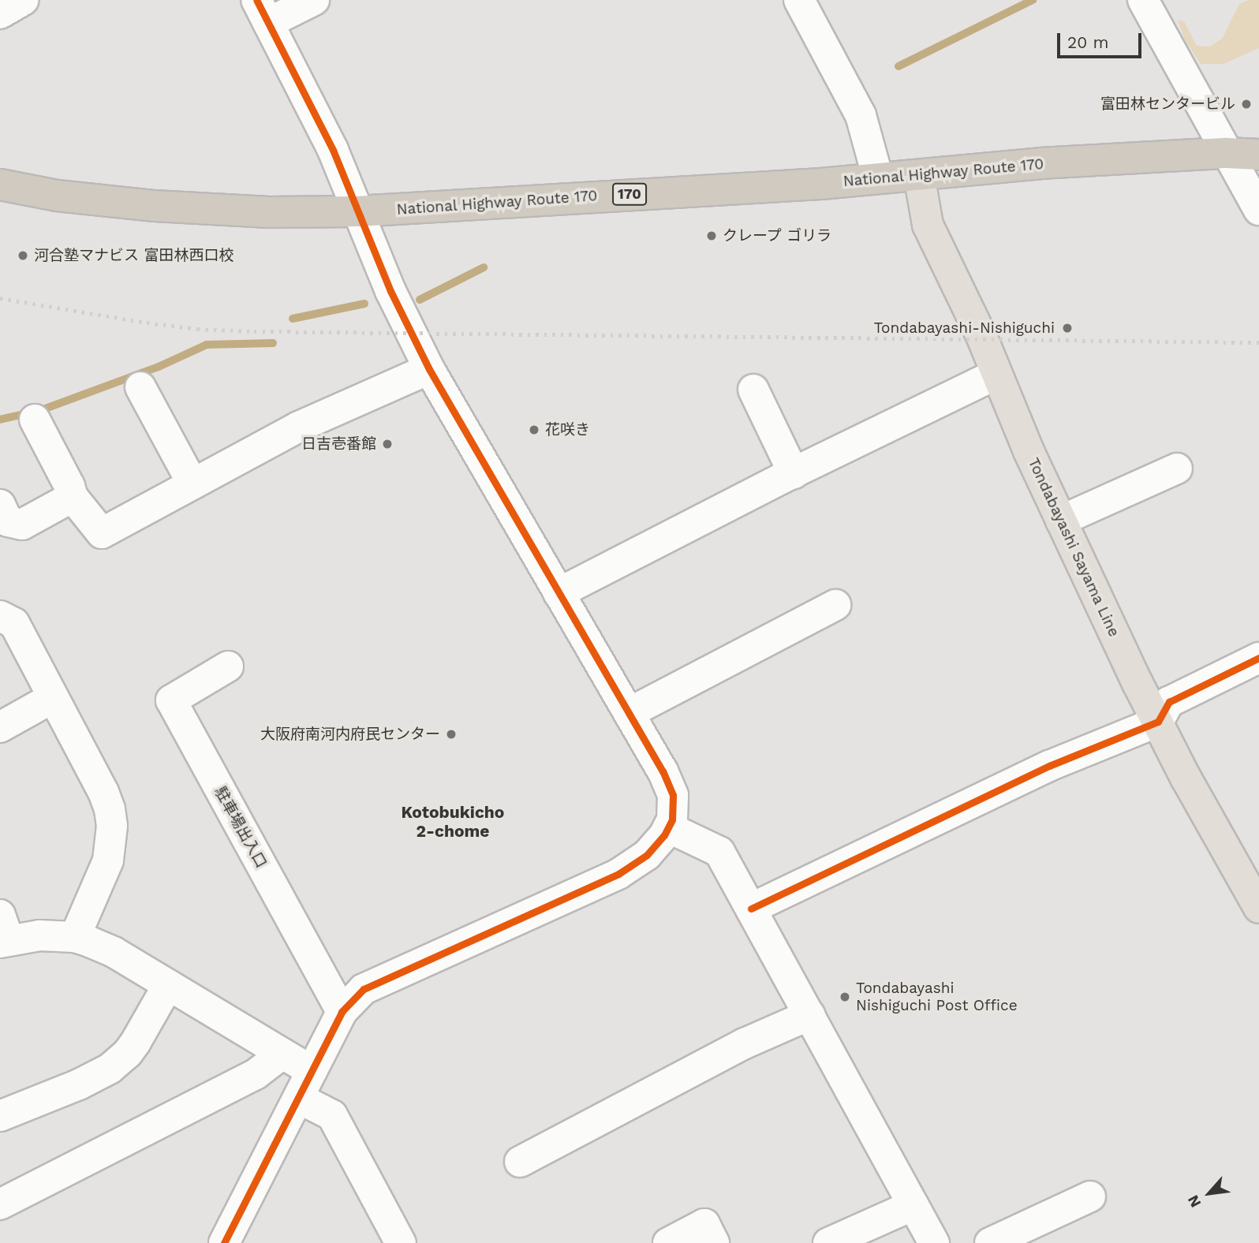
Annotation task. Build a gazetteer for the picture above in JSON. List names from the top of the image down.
{
  "streets": {
    "highway": ["National Highway Route 170", "170"],
    "main road": ["Tondabayashi Sayama Line"],
    "street": ["駐車場出入口"]
  },
  "crossings": [
    ["National Highway Route 170", "Tondabayashi Sayama Line"]
  ],
  "districts": ["Kotobukicho 2-chome"],
  "places": [
    "富田林センタービル",
    "クレープ ゴリラ",
    "河合塾マナビス 富田林西口校",
    "Tondabayashi-Nishiguchi",
    "花咲き",
    "日吉壱番館",
    "大阪府南河内府民センター",
    "Tondabayashi Nishiguchi Post Office"
  ],
  "scale_bar": "20 m",
  "north": "bottom left"
}
